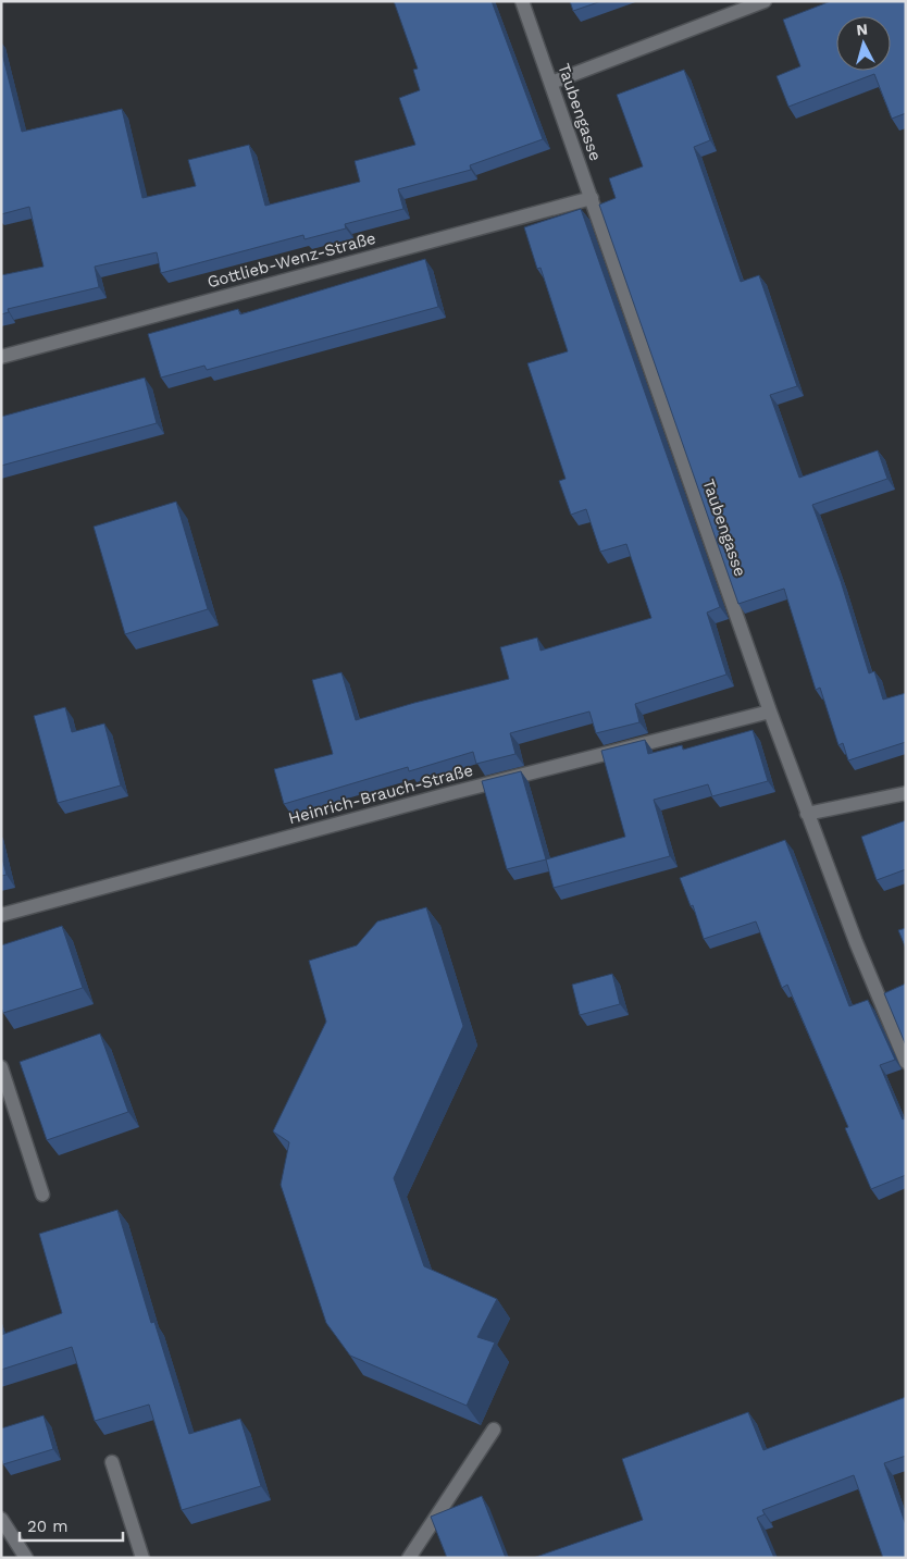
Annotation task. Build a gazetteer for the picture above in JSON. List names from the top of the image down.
{
  "streets": {
    "street": ["Taubengasse", "Gottlieb-Wenz-Straße", "Heinrich-Brauch-Straße"]
  },
  "crossings": [
    ["Taubengasse", "Gottlieb-Wenz-Straße"],
    ["Taubengasse", "Heinrich-Brauch-Straße"]
  ],
  "scale_bar": "20 m",
  "north": "top"
}
